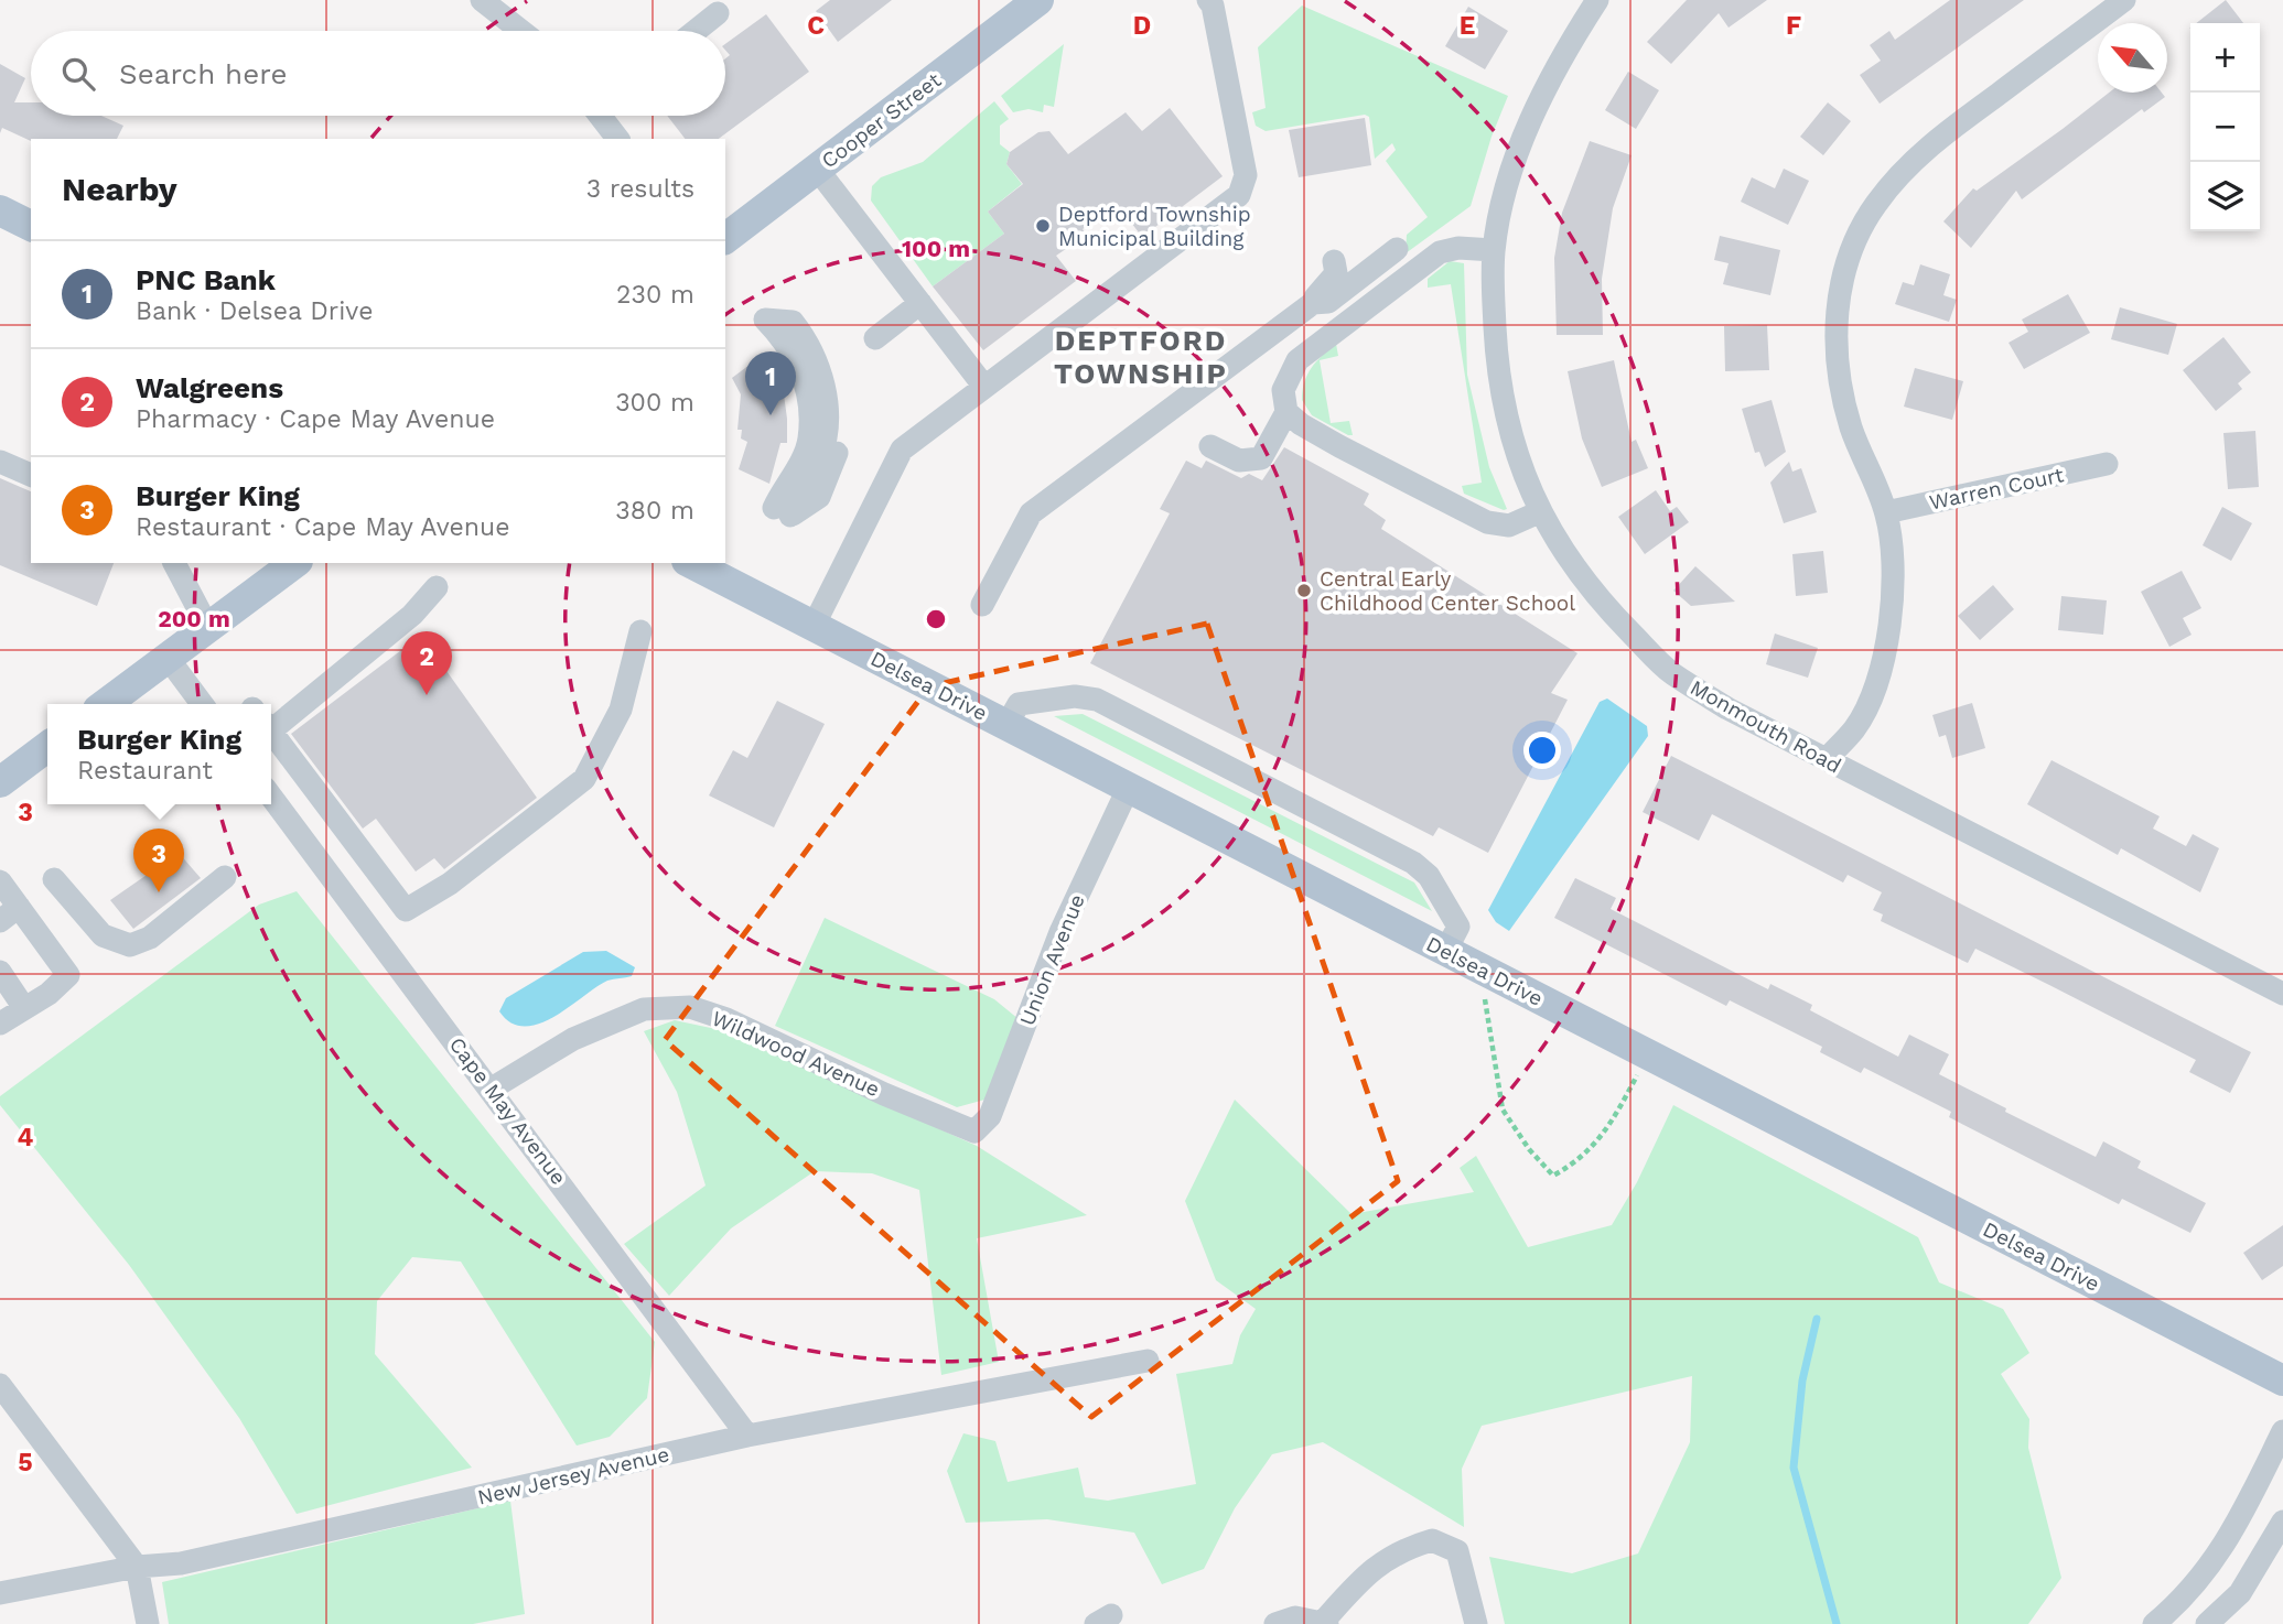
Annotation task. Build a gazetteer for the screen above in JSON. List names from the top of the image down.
{
  "streets": {
    "main road": ["Cooper Street", "Delsea Drive"],
    "street": [
      "Warren Court",
      "Monmouth Road",
      "Union Avenue",
      "Wildwood Avenue",
      "Cape May Avenue",
      "New Jersey Avenue"
    ]
  },
  "crossings": [
    ["Delsea Drive", "Union Avenue"],
    ["Union Avenue", "Wildwood Avenue"],
    ["Wildwood Avenue", "Cape May Avenue"],
    ["Cape May Avenue", "New Jersey Avenue"]
  ],
  "districts": ["DEPTFORD TOWNSHIP"],
  "places": ["Deptford Township Municipal Building", "Central Early Childhood Center School"],
  "north": "top left",
  "page": {
    "map_buttons": ["+", "−"],
    "search": "Search here",
    "heading": ["Nearby", "3 results"],
    "list": [
      {
        "mark": "1",
        "name": "PNC Bank",
        "note": "Bank · Delsea Drive",
        "value": "230 m"
      },
      {
        "mark": "2",
        "name": "Walgreens",
        "note": "Pharmacy · Cape May Avenue",
        "value": "300 m"
      },
      {
        "mark": "3",
        "name": "Burger King",
        "note": "Restaurant · Cape May Avenue",
        "value": "380 m"
      }
    ],
    "pins": ["1", "2", "3"],
    "popup": ["Burger King", "Restaurant"]
  },
  "grid": {
    "columns": [
      "C",
      "D",
      "E",
      "F"
    ],
    "rows": ["3", "4", "5"]
  },
  "rings": ["100 m", "200 m"]
}
